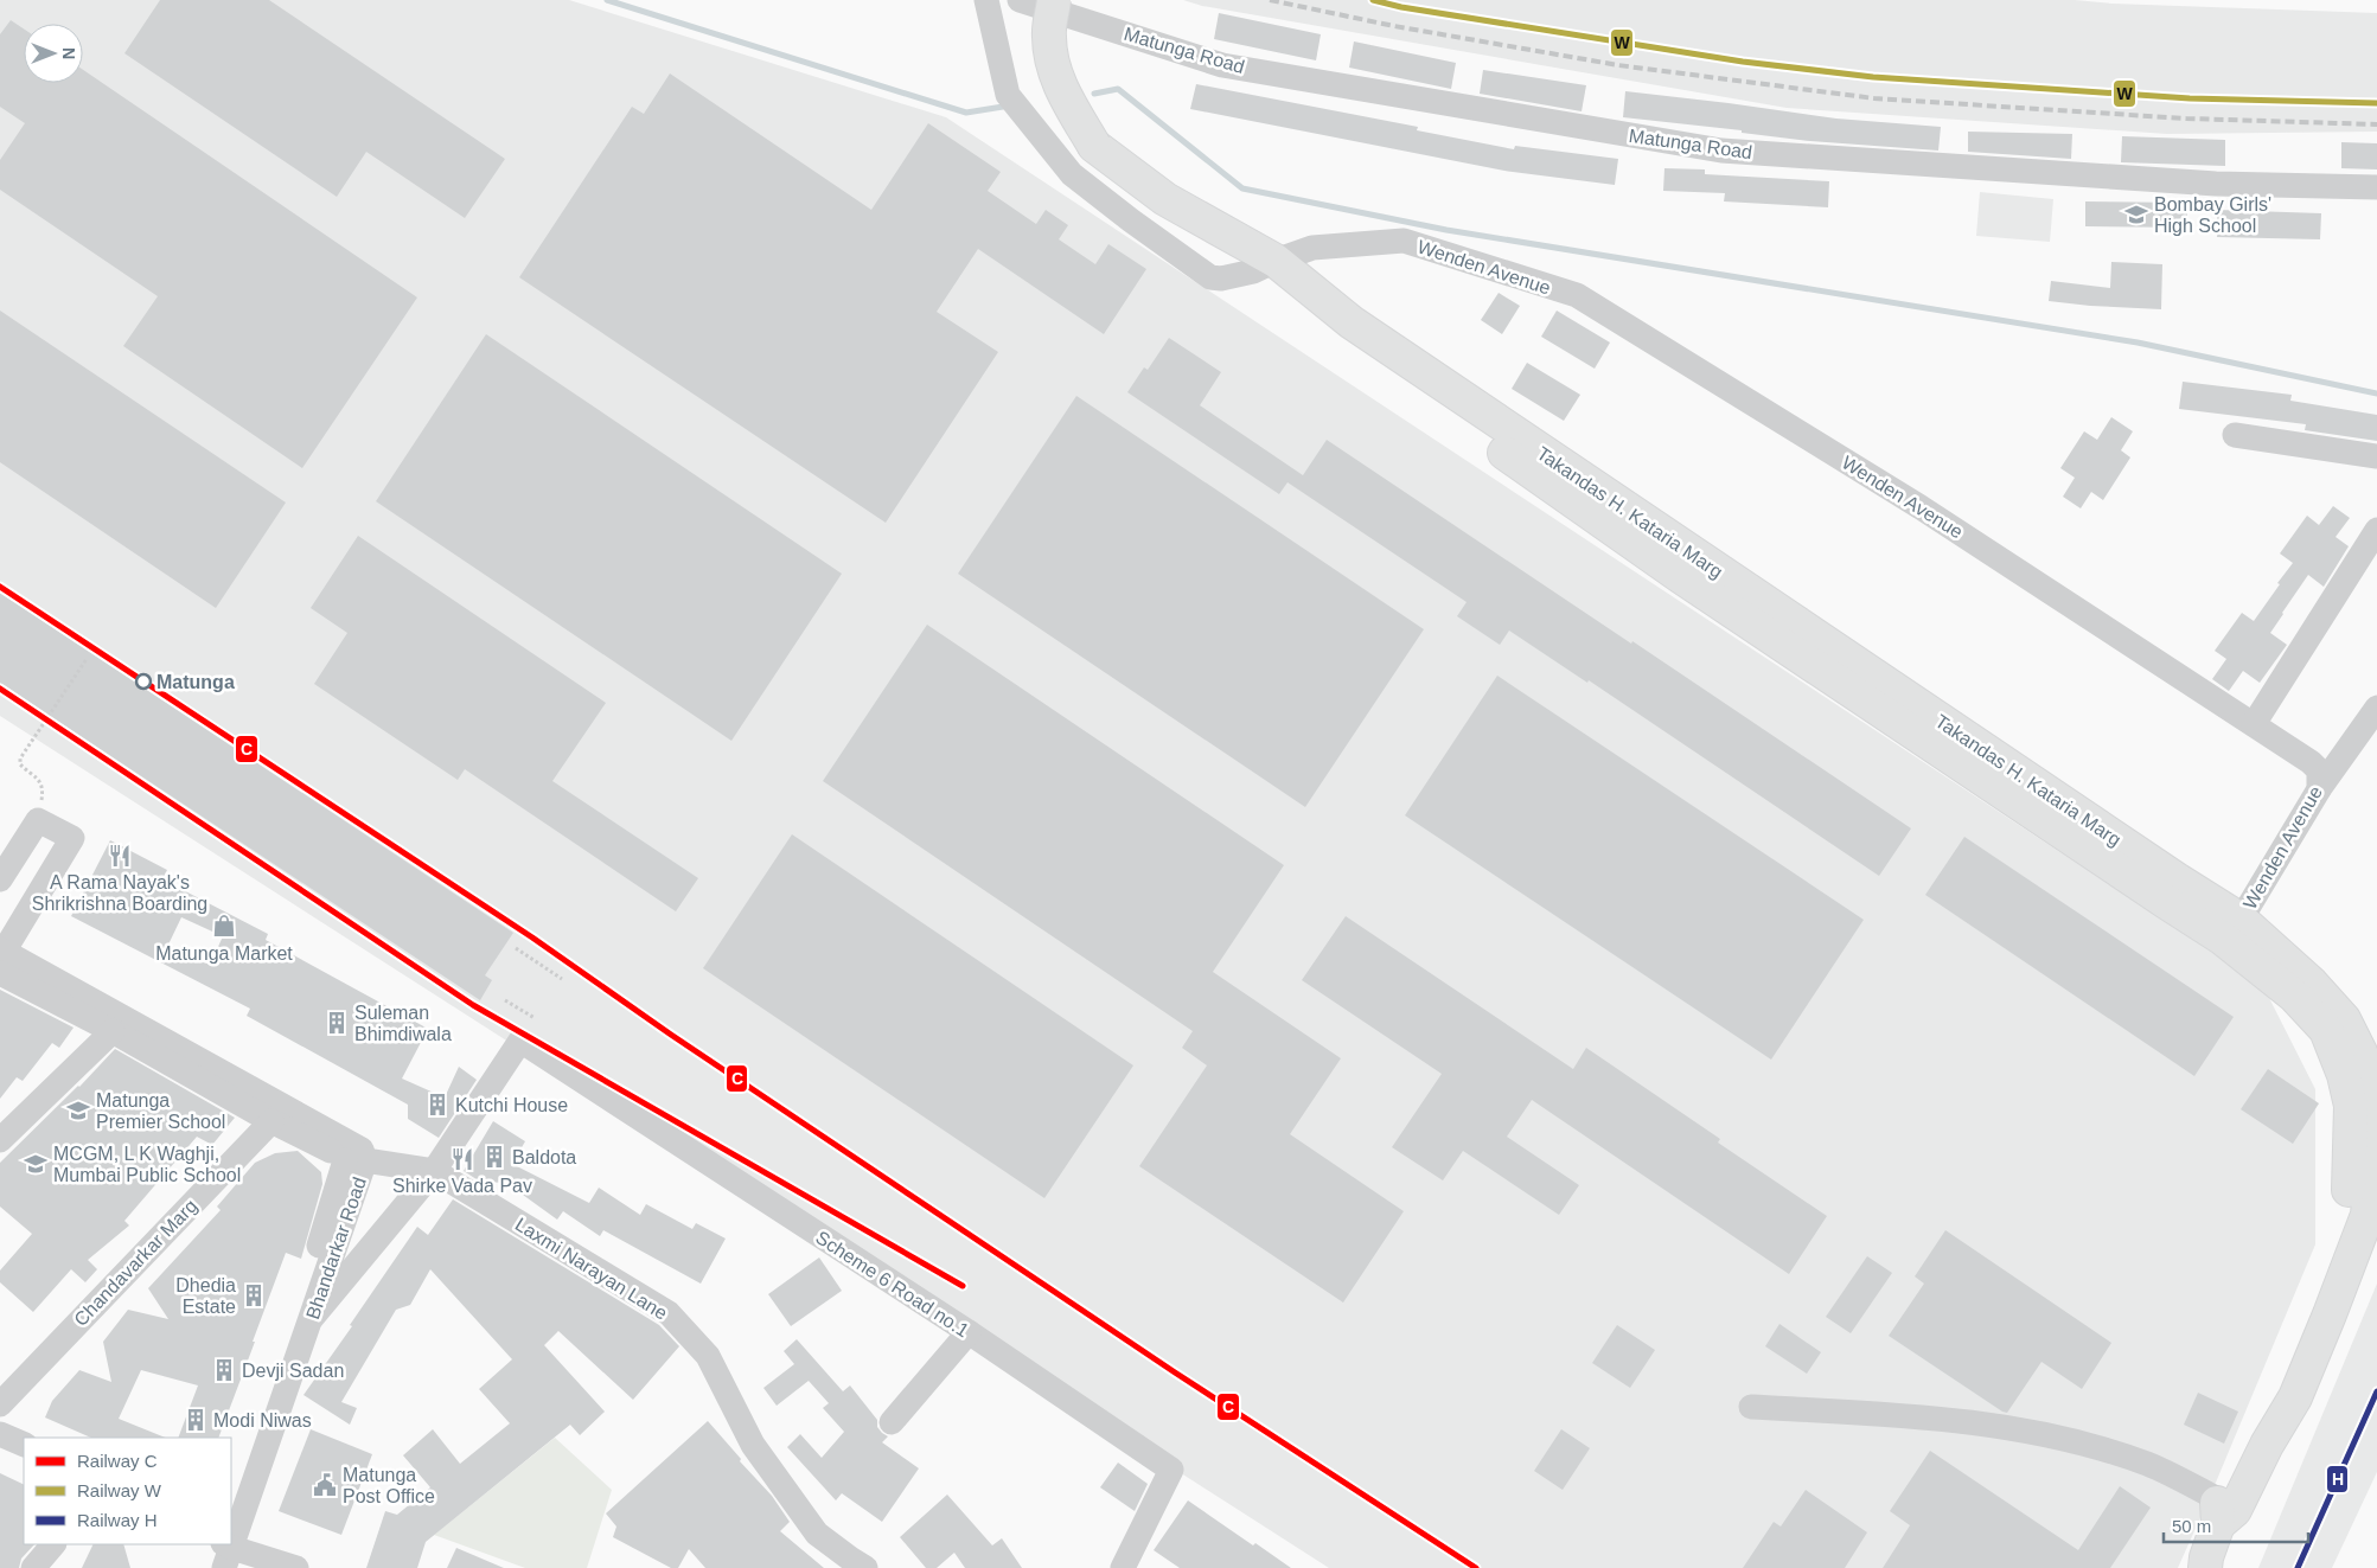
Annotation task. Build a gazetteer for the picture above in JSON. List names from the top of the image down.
{
  "streets": {
    "main road": ["Takandas H. Kataria Marg"],
    "street": [
      "Matunga Road",
      "Wenden Avenue",
      "Bhandarkar Road",
      "Chandavarkar Marg",
      "Laxmi Narayan Lane",
      "Scheme 6 Road no.1"
    ]
  },
  "crossings": [
    ["Wenden Avenue", "Takandas H. Kataria Marg"],
    ["Bhandarkar Road", "Laxmi Narayan Lane"],
    ["Laxmi Narayan Lane", "Scheme 6 Road no.1"]
  ],
  "places": {
    "school or university": ["Bombay Girls' High School", "Matunga Premier School", "MCGM, L K Waghji, Mumbai Public School"],
    "other": ["Matunga"],
    "restaurant": ["A Rama Nayak's Shrikrishna Boarding", "Shirke Vada Pav"],
    "shop": ["Matunga Market"],
    "building": [
      "Suleman Bhimdiwala",
      "Kutchi House",
      "Baldota",
      "Dhedia Estate",
      "Devji Sadan",
      "Modi Niwas"
    ],
    "public building": ["Matunga Post Office"]
  },
  "lines": ["rail line W", "rail line C", "rail line H"],
  "legend": ["Railway C", "Railway W", "Railway H"],
  "scale_bar": "50 m",
  "north": "right"
}
